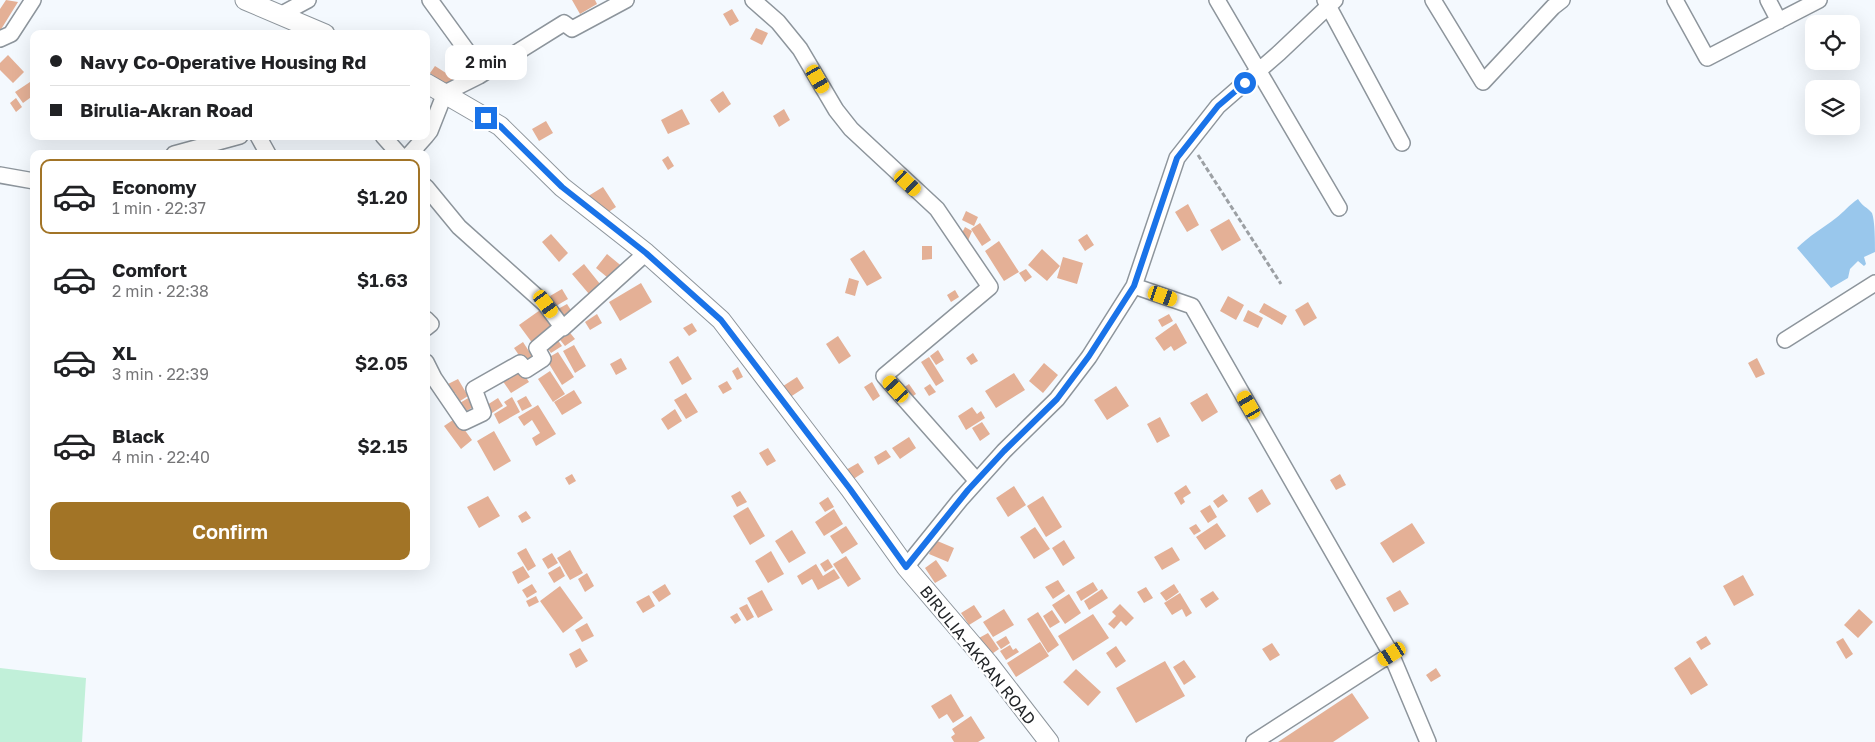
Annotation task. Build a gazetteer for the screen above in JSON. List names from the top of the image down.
{
  "streets": {
    "street": ["BIRULIA-AKRAN ROAD"]
  },
  "page": {
    "banner": ["Navy Co-Operative Housing Rd", "Birulia-Akran Road"],
    "bubble": "2 min",
    "list": [
      {
        "name": "Economy",
        "note": "1 min · 22:37",
        "value": "$1.20"
      },
      {
        "name": "Comfort",
        "note": "2 min · 22:38",
        "value": "$1.63"
      },
      {
        "name": "XL",
        "note": "3 min · 22:39",
        "value": "$2.05"
      },
      {
        "name": "Black",
        "note": "4 min · 22:40",
        "value": "$2.15"
      }
    ],
    "buttons": "Confirm"
  }
}
